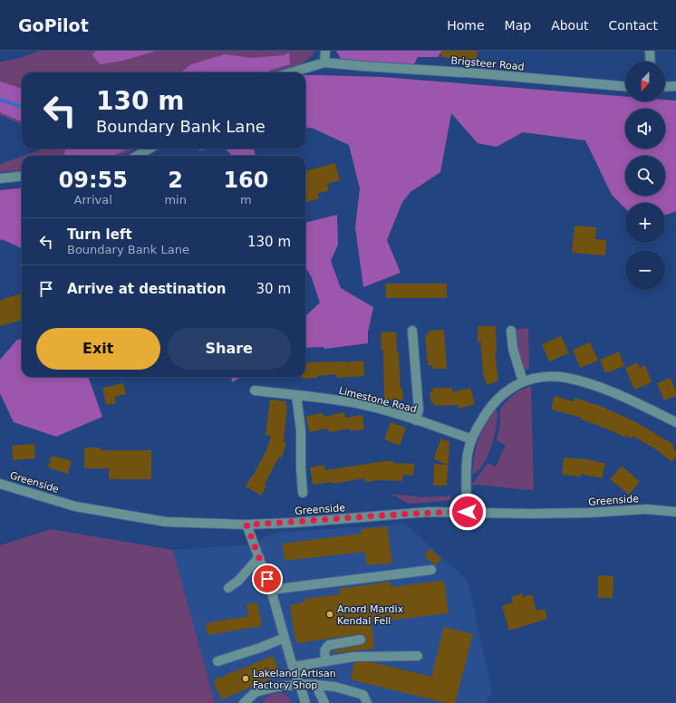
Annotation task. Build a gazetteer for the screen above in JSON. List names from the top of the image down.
{
  "streets": {
    "street": ["Brigsteer Road", "Limestone Road", "Greenside"]
  },
  "places": ["Anord Mardix Kendal Fell", "Lakeland Artisan Factory Shop"],
  "north": "bottom",
  "page": {
    "header": "GoPilot",
    "nav": [
      "Home",
      "Map",
      "About",
      "Contact"
    ],
    "map_buttons": ["+", "−"],
    "turn": ["130 m", "Boundary Bank Lane"],
    "eta": [
      "09:55",
      "Arrival",
      "2",
      "min",
      "160",
      "m"
    ],
    "list": [
      {
        "name": "Turn left",
        "note": "Boundary Bank Lane",
        "value": "130 m"
      },
      {
        "name": "Arrive at destination",
        "value": "30 m"
      }
    ],
    "buttons": ["Exit", "Share"]
  }
}
